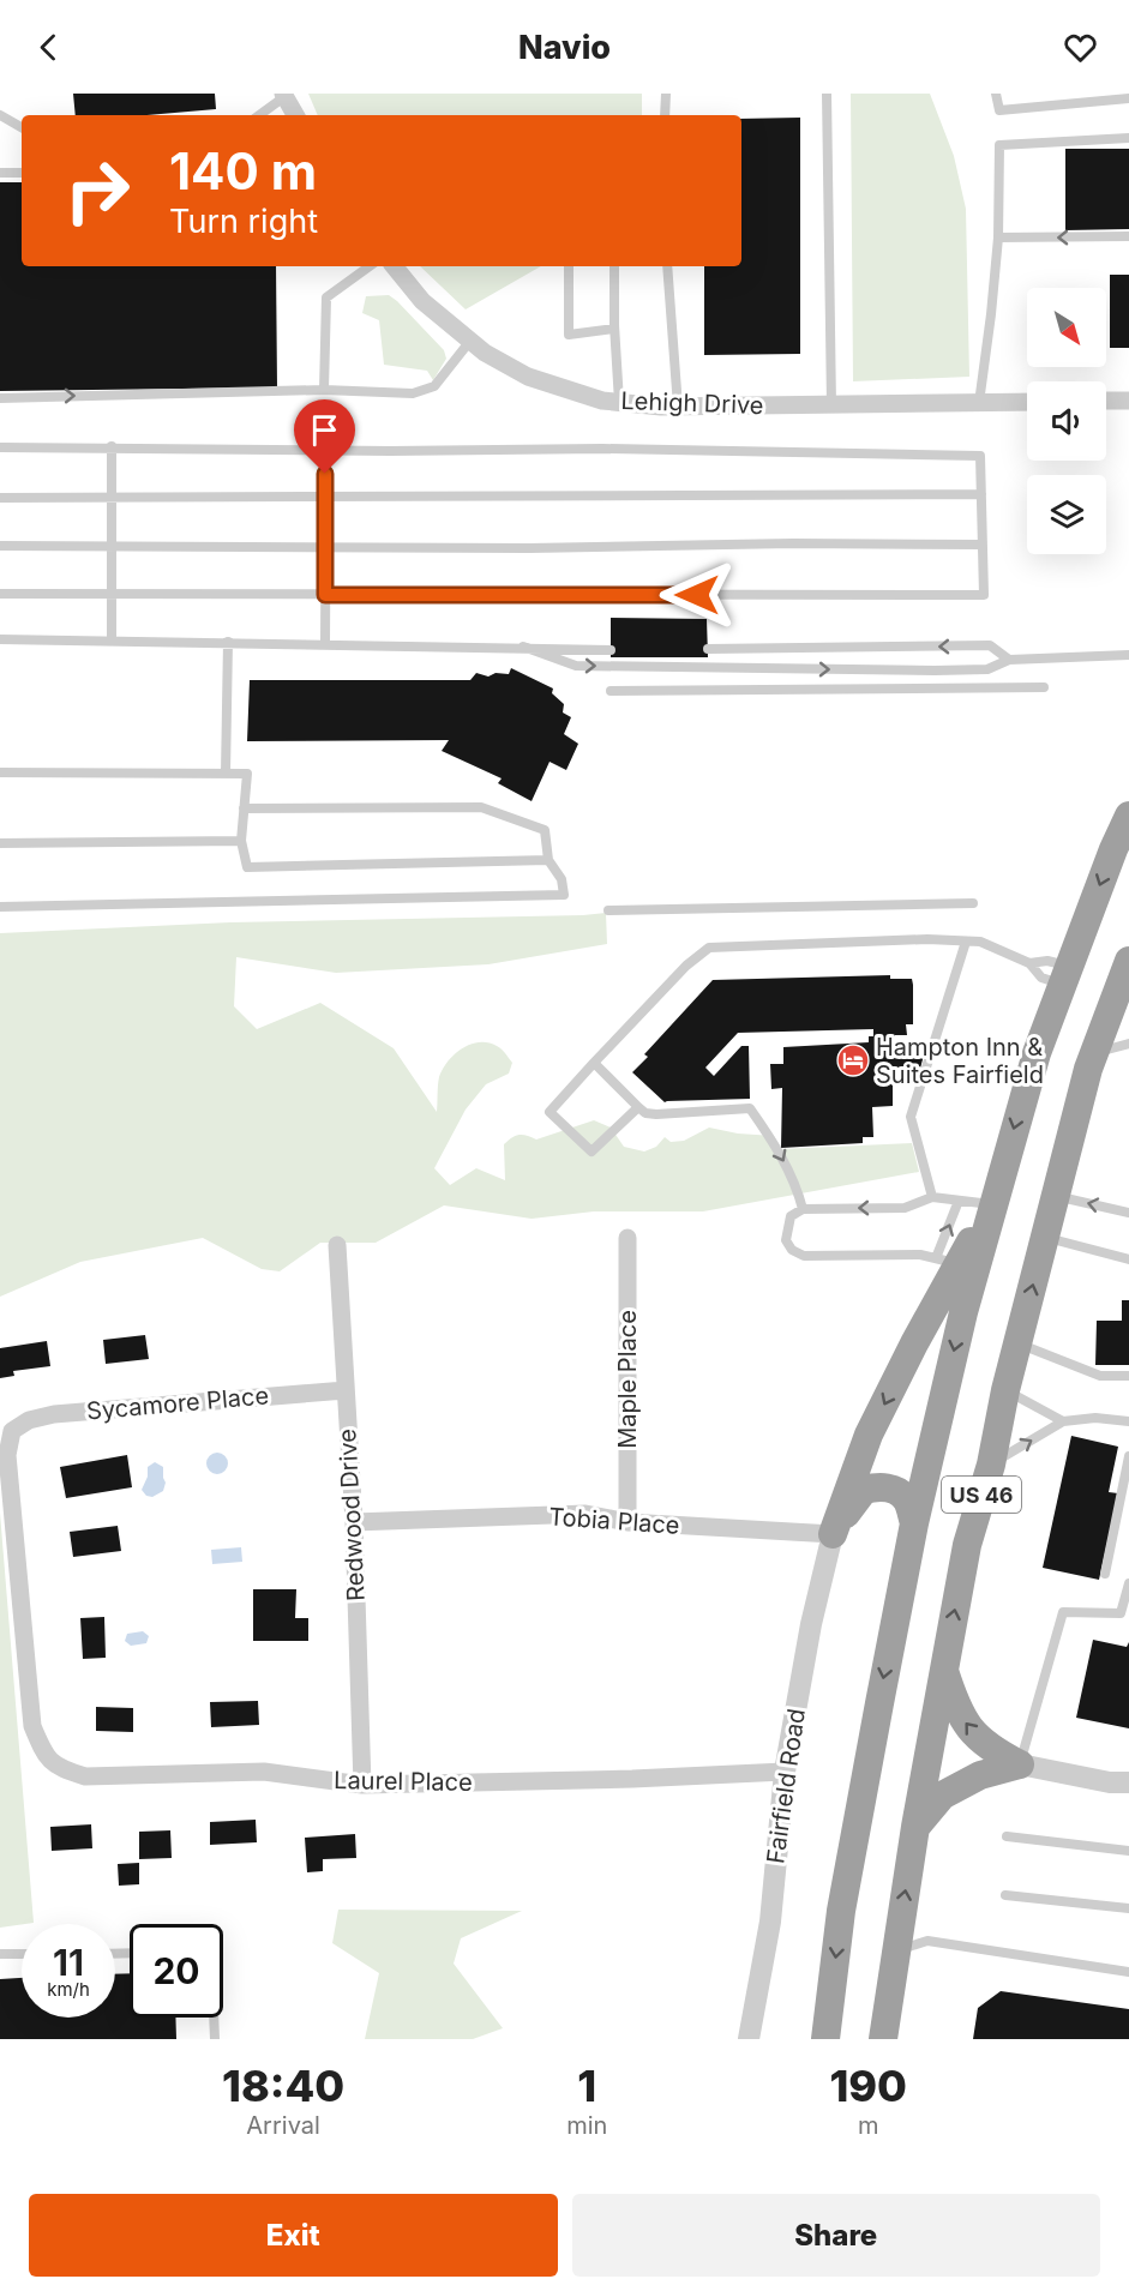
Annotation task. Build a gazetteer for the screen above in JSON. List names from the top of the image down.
{
  "streets": {
    "highway": ["US 46"],
    "street": [
      "Lehigh Drive",
      "Maple Place",
      "Sycamore Place",
      "Redwood Drive",
      "Tobia Place",
      "Laurel Place",
      "Fairfield Road"
    ]
  },
  "crossings": [
    ["Maple Place", "Tobia Place"],
    ["Sycamore Place", "Redwood Drive"],
    ["Sycamore Place", "Laurel Place"],
    ["Redwood Drive", "Tobia Place"],
    ["Redwood Drive", "Laurel Place"],
    ["Tobia Place", "Fairfield Road"],
    ["Laurel Place", "Fairfield Road"]
  ],
  "places": {
    "hotel": ["Hampton Inn & Suites Fairfield"]
  },
  "north": "bottom right",
  "page": {
    "header": "Navio",
    "turn": ["140 m", "Turn right"],
    "speed": "11 km/h",
    "limit": "20",
    "eta": [
      "18:40",
      "Arrival",
      "1",
      "min",
      "190",
      "m"
    ],
    "buttons": ["Exit", "Share"]
  }
}
